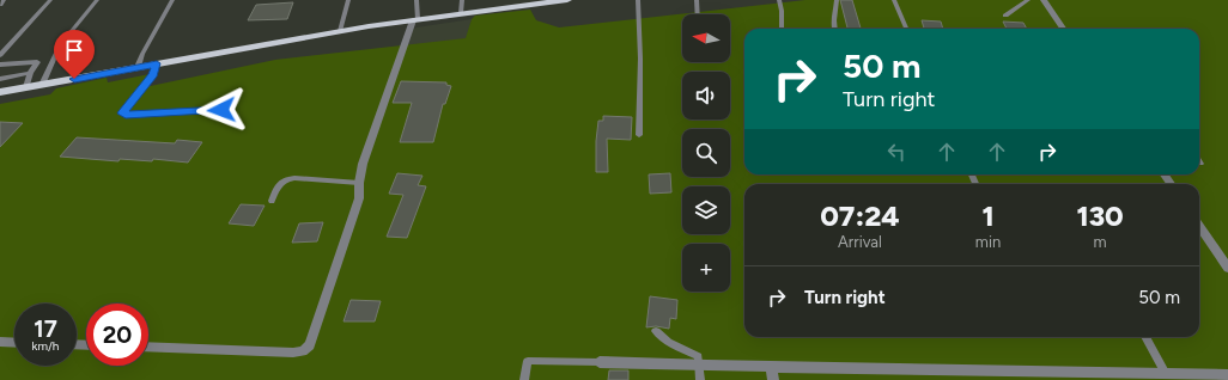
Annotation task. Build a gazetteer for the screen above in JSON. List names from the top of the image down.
{
  "north": "left",
  "page": {
    "map_buttons": "+",
    "turn": ["50 m", "Turn right"],
    "eta": [
      "07:24",
      "Arrival",
      "1",
      "min",
      "130",
      "m"
    ],
    "list": [
      {
        "name": "Turn right",
        "value": "50 m"
      }
    ],
    "speed": "17 km/h",
    "limit": "20"
  }
}
